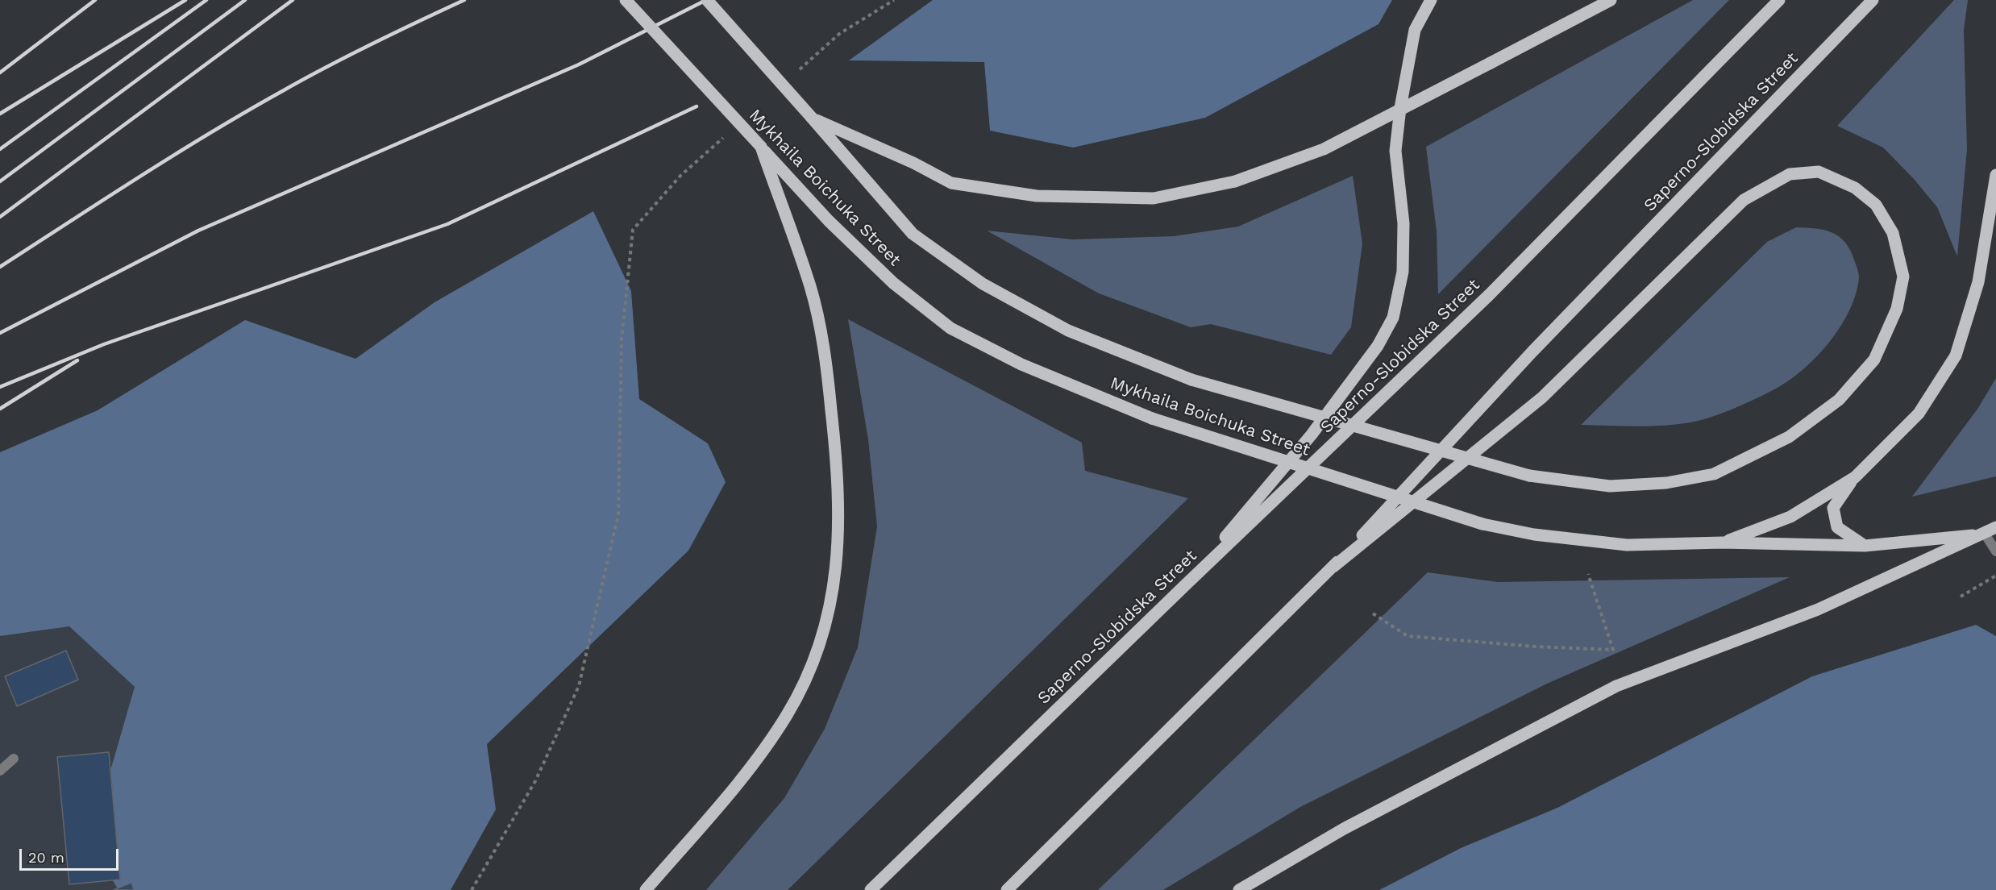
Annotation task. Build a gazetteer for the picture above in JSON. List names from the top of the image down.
{
  "streets": {
    "main road": ["Saperno-Slobidska Street", "Mykhaila Boichuka Street"]
  },
  "crossings": [
    ["Saperno-Slobidska Street", "Mykhaila Boichuka Street"]
  ],
  "scale_bar": "20 m"
}
